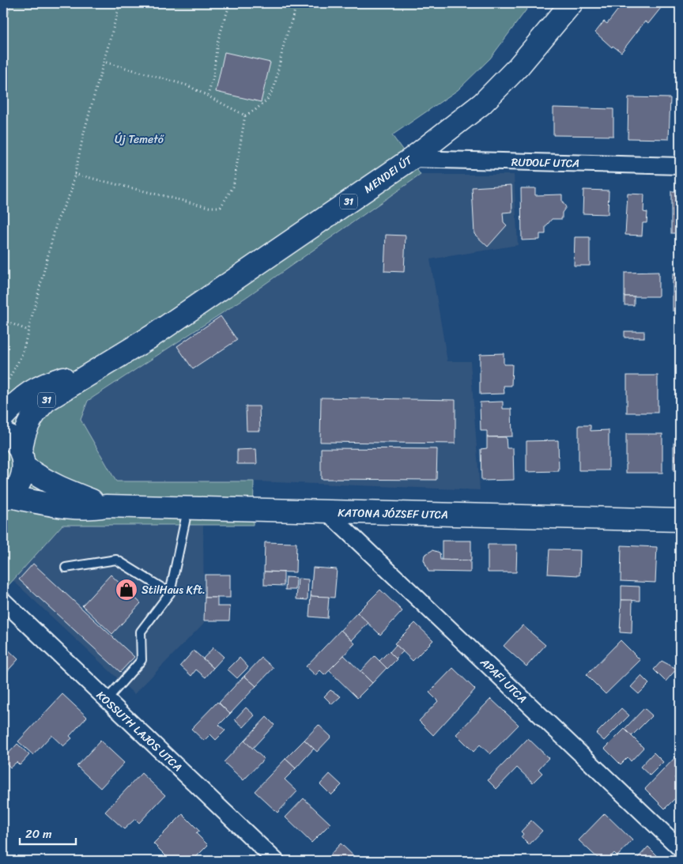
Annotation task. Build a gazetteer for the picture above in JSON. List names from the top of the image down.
{
  "streets": {
    "main road": ["MENDEI ÚT", "31", "KATONA JÓZSEF UTCA"],
    "street": ["RUDOLF UTCA", "APAFI UTCA", "KOSSUTH LAJOS UTCA"]
  },
  "crossings": [
    ["RUDOLF UTCA", "MENDEI ÚT"],
    ["MENDEI ÚT", "31"],
    ["31", "KATONA JÓZSEF UTCA"],
    ["KATONA JÓZSEF UTCA", "APAFI UTCA"]
  ],
  "parks": ["Új Temető"],
  "places": {
    "shop": ["StilHaus Kft."]
  },
  "scale_bar": "20 m"
}
